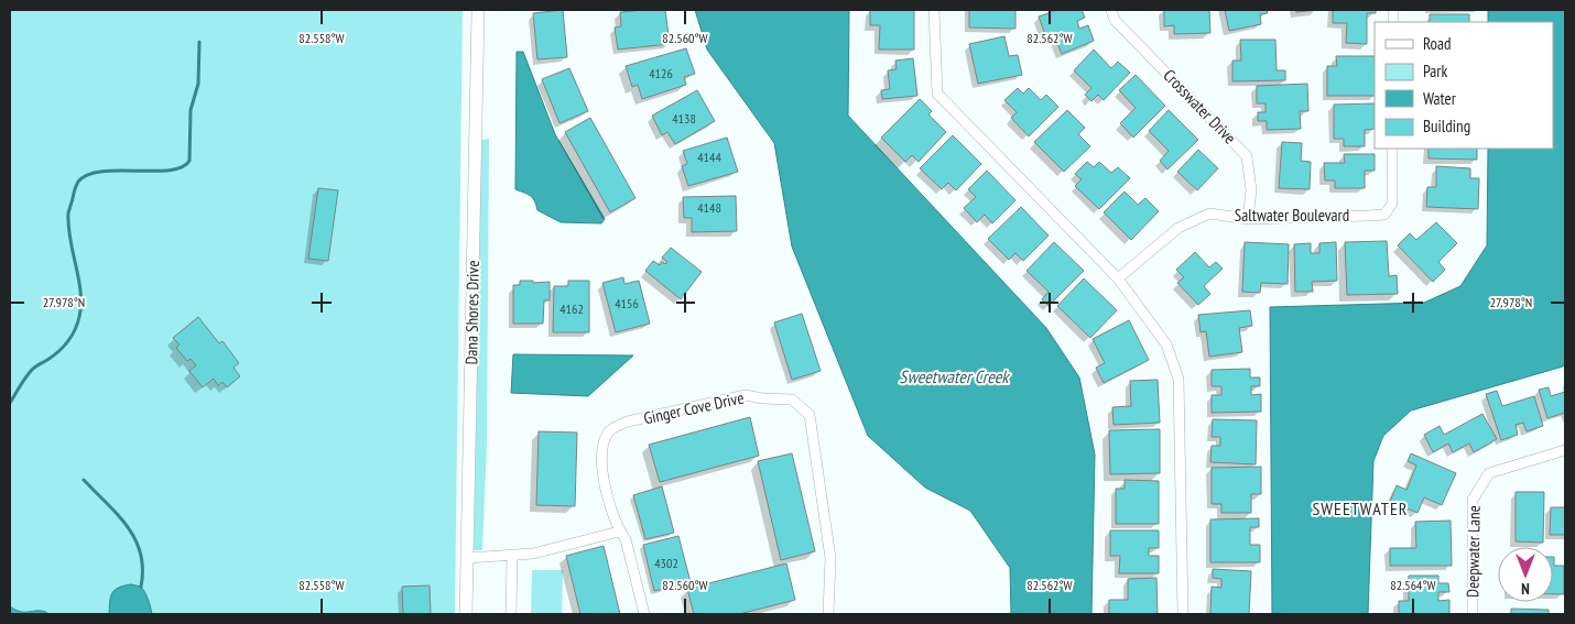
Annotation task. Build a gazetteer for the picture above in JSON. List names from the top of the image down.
{
  "streets": {
    "street": [
      "Crosswater Drive",
      "Saltwater Boulevard",
      "Dana Shores Drive",
      "Ginger Cove Drive",
      "Deepwater Lane"
    ]
  },
  "crossings": [
    ["Crosswater Drive", "Saltwater Boulevard"]
  ],
  "districts": ["SWEETWATER"],
  "water": ["Sweetwater Creek"],
  "house_numbers": [
    "4126",
    "4138",
    "4144",
    "4148",
    "4156",
    "4162",
    "4302"
  ],
  "legend": [
    "Road",
    "Park",
    "Water",
    "Building"
  ],
  "north": "bottom",
  "coordinates": [
    "82.558°W",
    "82.560°W",
    "82.562°W",
    "27.978°N",
    "82.564°W"
  ]
}
